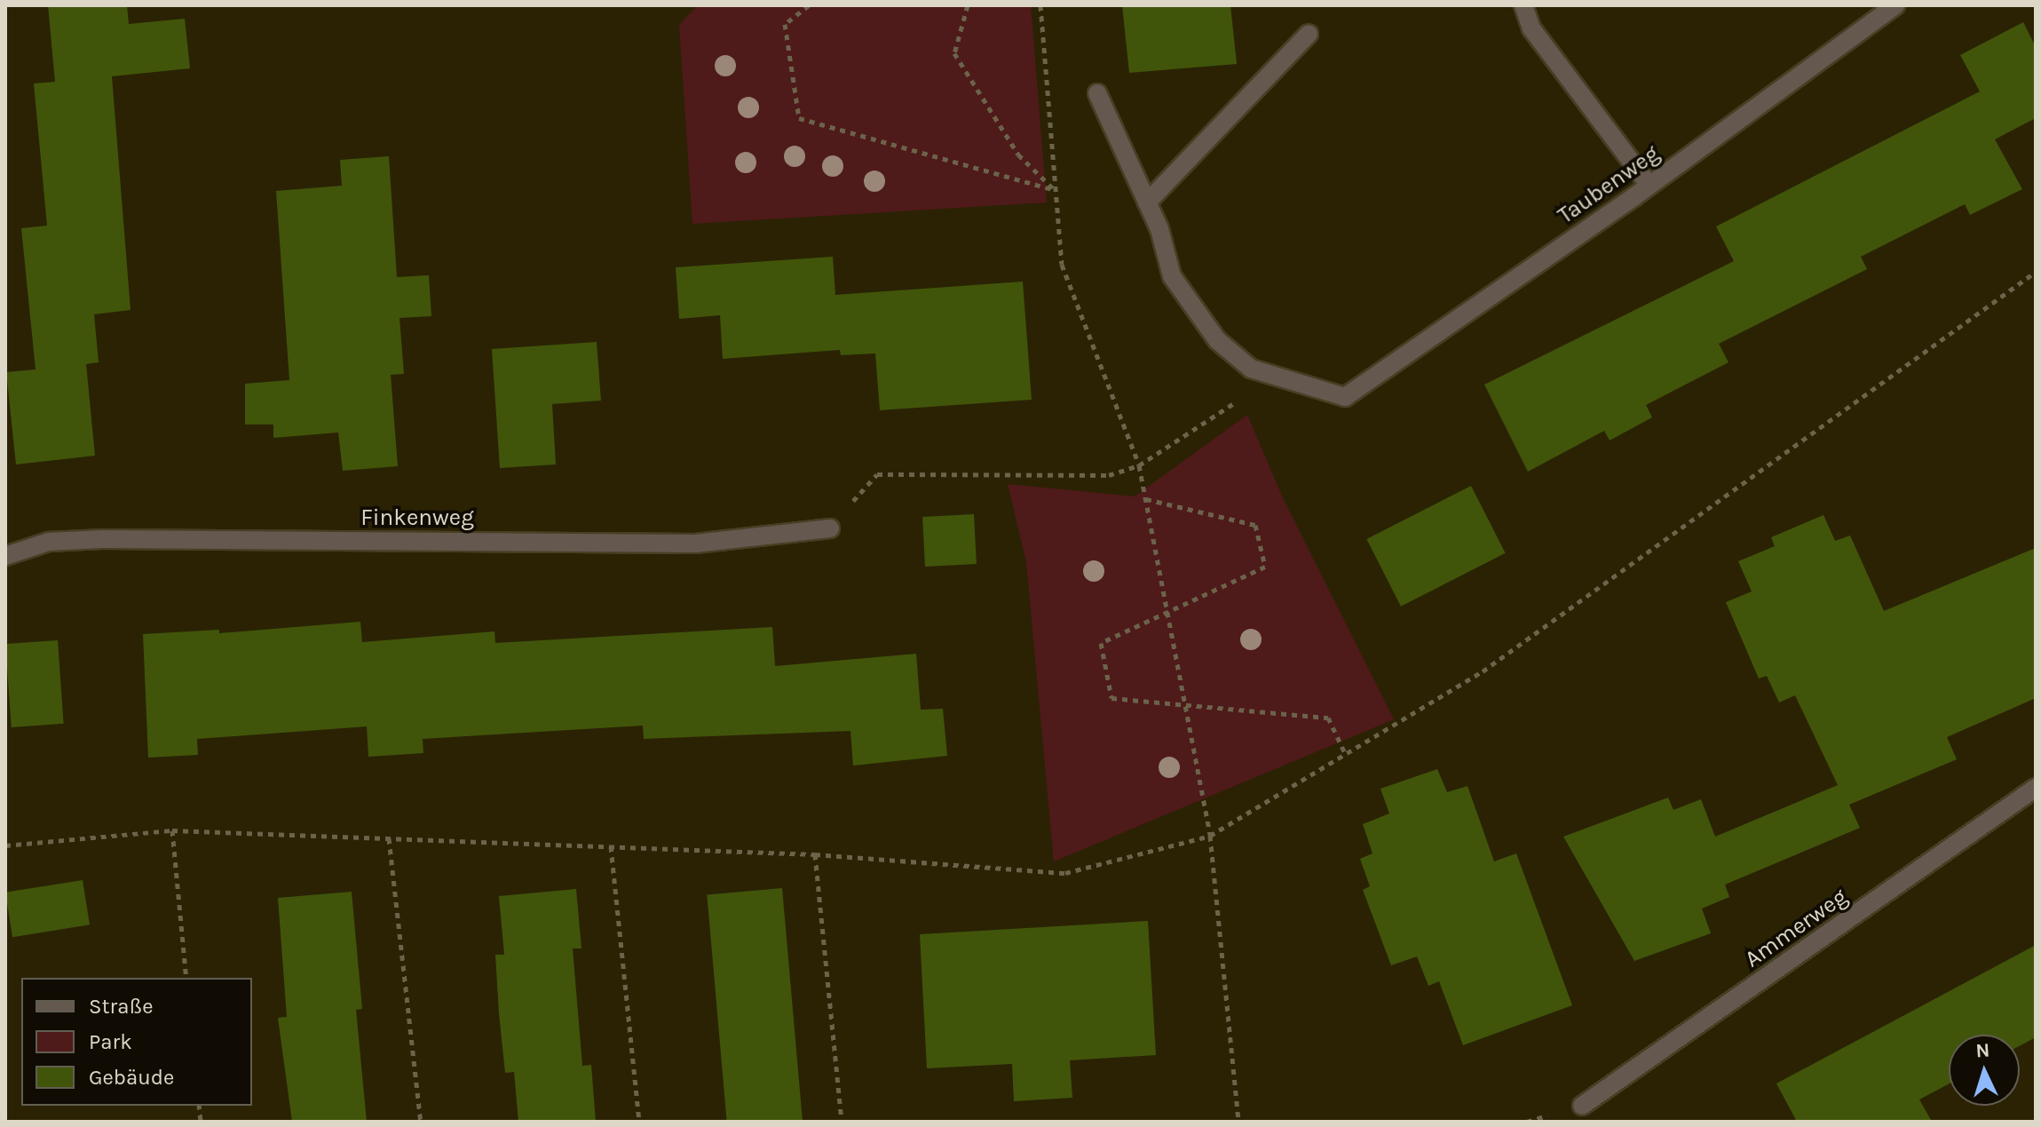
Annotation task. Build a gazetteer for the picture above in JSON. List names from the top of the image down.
{
  "streets": {
    "street": ["Taubenweg", "Finkenweg", "Ammerweg"]
  },
  "legend": ["Straße", "Park", "Gebäude"],
  "north": "top"
}
